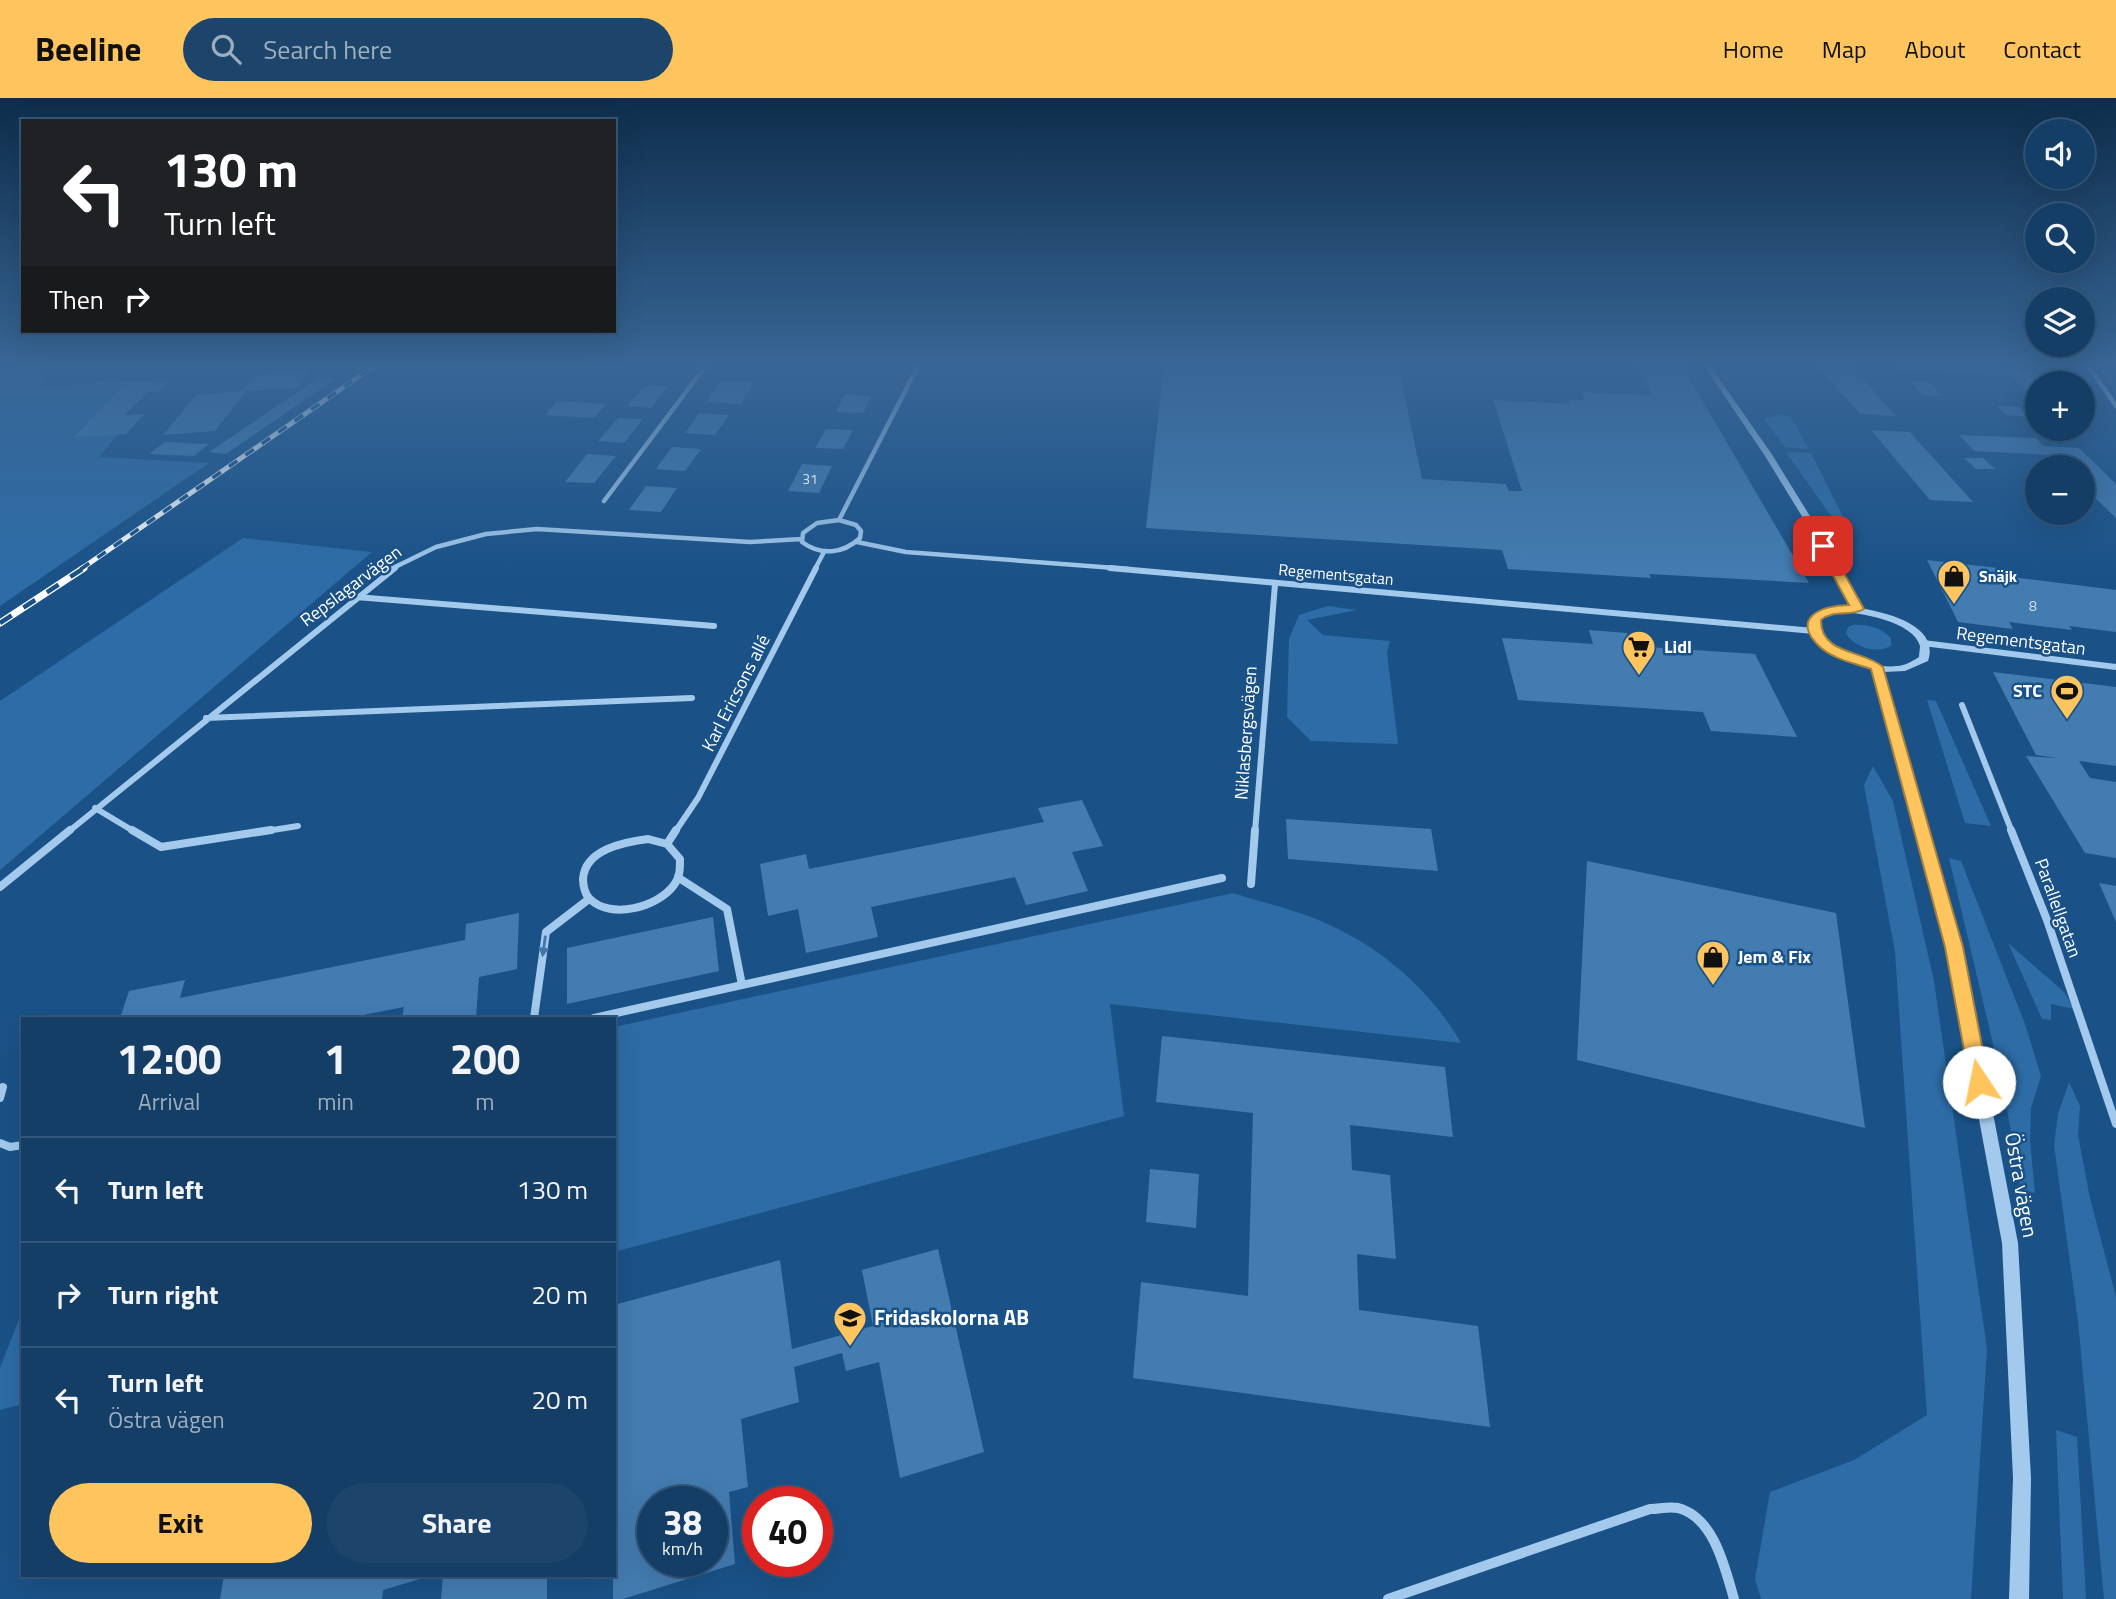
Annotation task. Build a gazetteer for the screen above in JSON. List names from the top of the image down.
{
  "streets": {
    "street": [
      "Regementsgatan",
      "Repslagarvägen",
      "Karl Ericsons allé",
      "Niklasbergsvägen",
      "Parallellgatan",
      "Östra vägen"
    ]
  },
  "crossings": [
    ["Regementsgatan", "Niklasbergsvägen"]
  ],
  "places": {
    "shop": ["Snäjk", "Jem & Fix"],
    "supermarket": ["Lidl"],
    "sports": ["STC"],
    "school or university": ["Fridaskolorna AB"]
  },
  "house_numbers": ["31", "8"],
  "page": {
    "header": "Beeline",
    "search": "Search here",
    "nav": [
      "Home",
      "Map",
      "About",
      "Contact"
    ],
    "map_buttons": ["+", "−"],
    "turn": ["130 m", "Turn left"],
    "then": "Then",
    "eta": [
      "12:00",
      "Arrival",
      "1",
      "min",
      "200",
      "m"
    ],
    "list": [
      {
        "name": "Turn left",
        "value": "130 m"
      },
      {
        "name": "Turn right",
        "value": "20 m"
      },
      {
        "name": "Turn left",
        "note": "Östra vägen",
        "value": "20 m"
      }
    ],
    "buttons": ["Exit", "Share"],
    "speed": "38 km/h",
    "limit": "40"
  }
}
